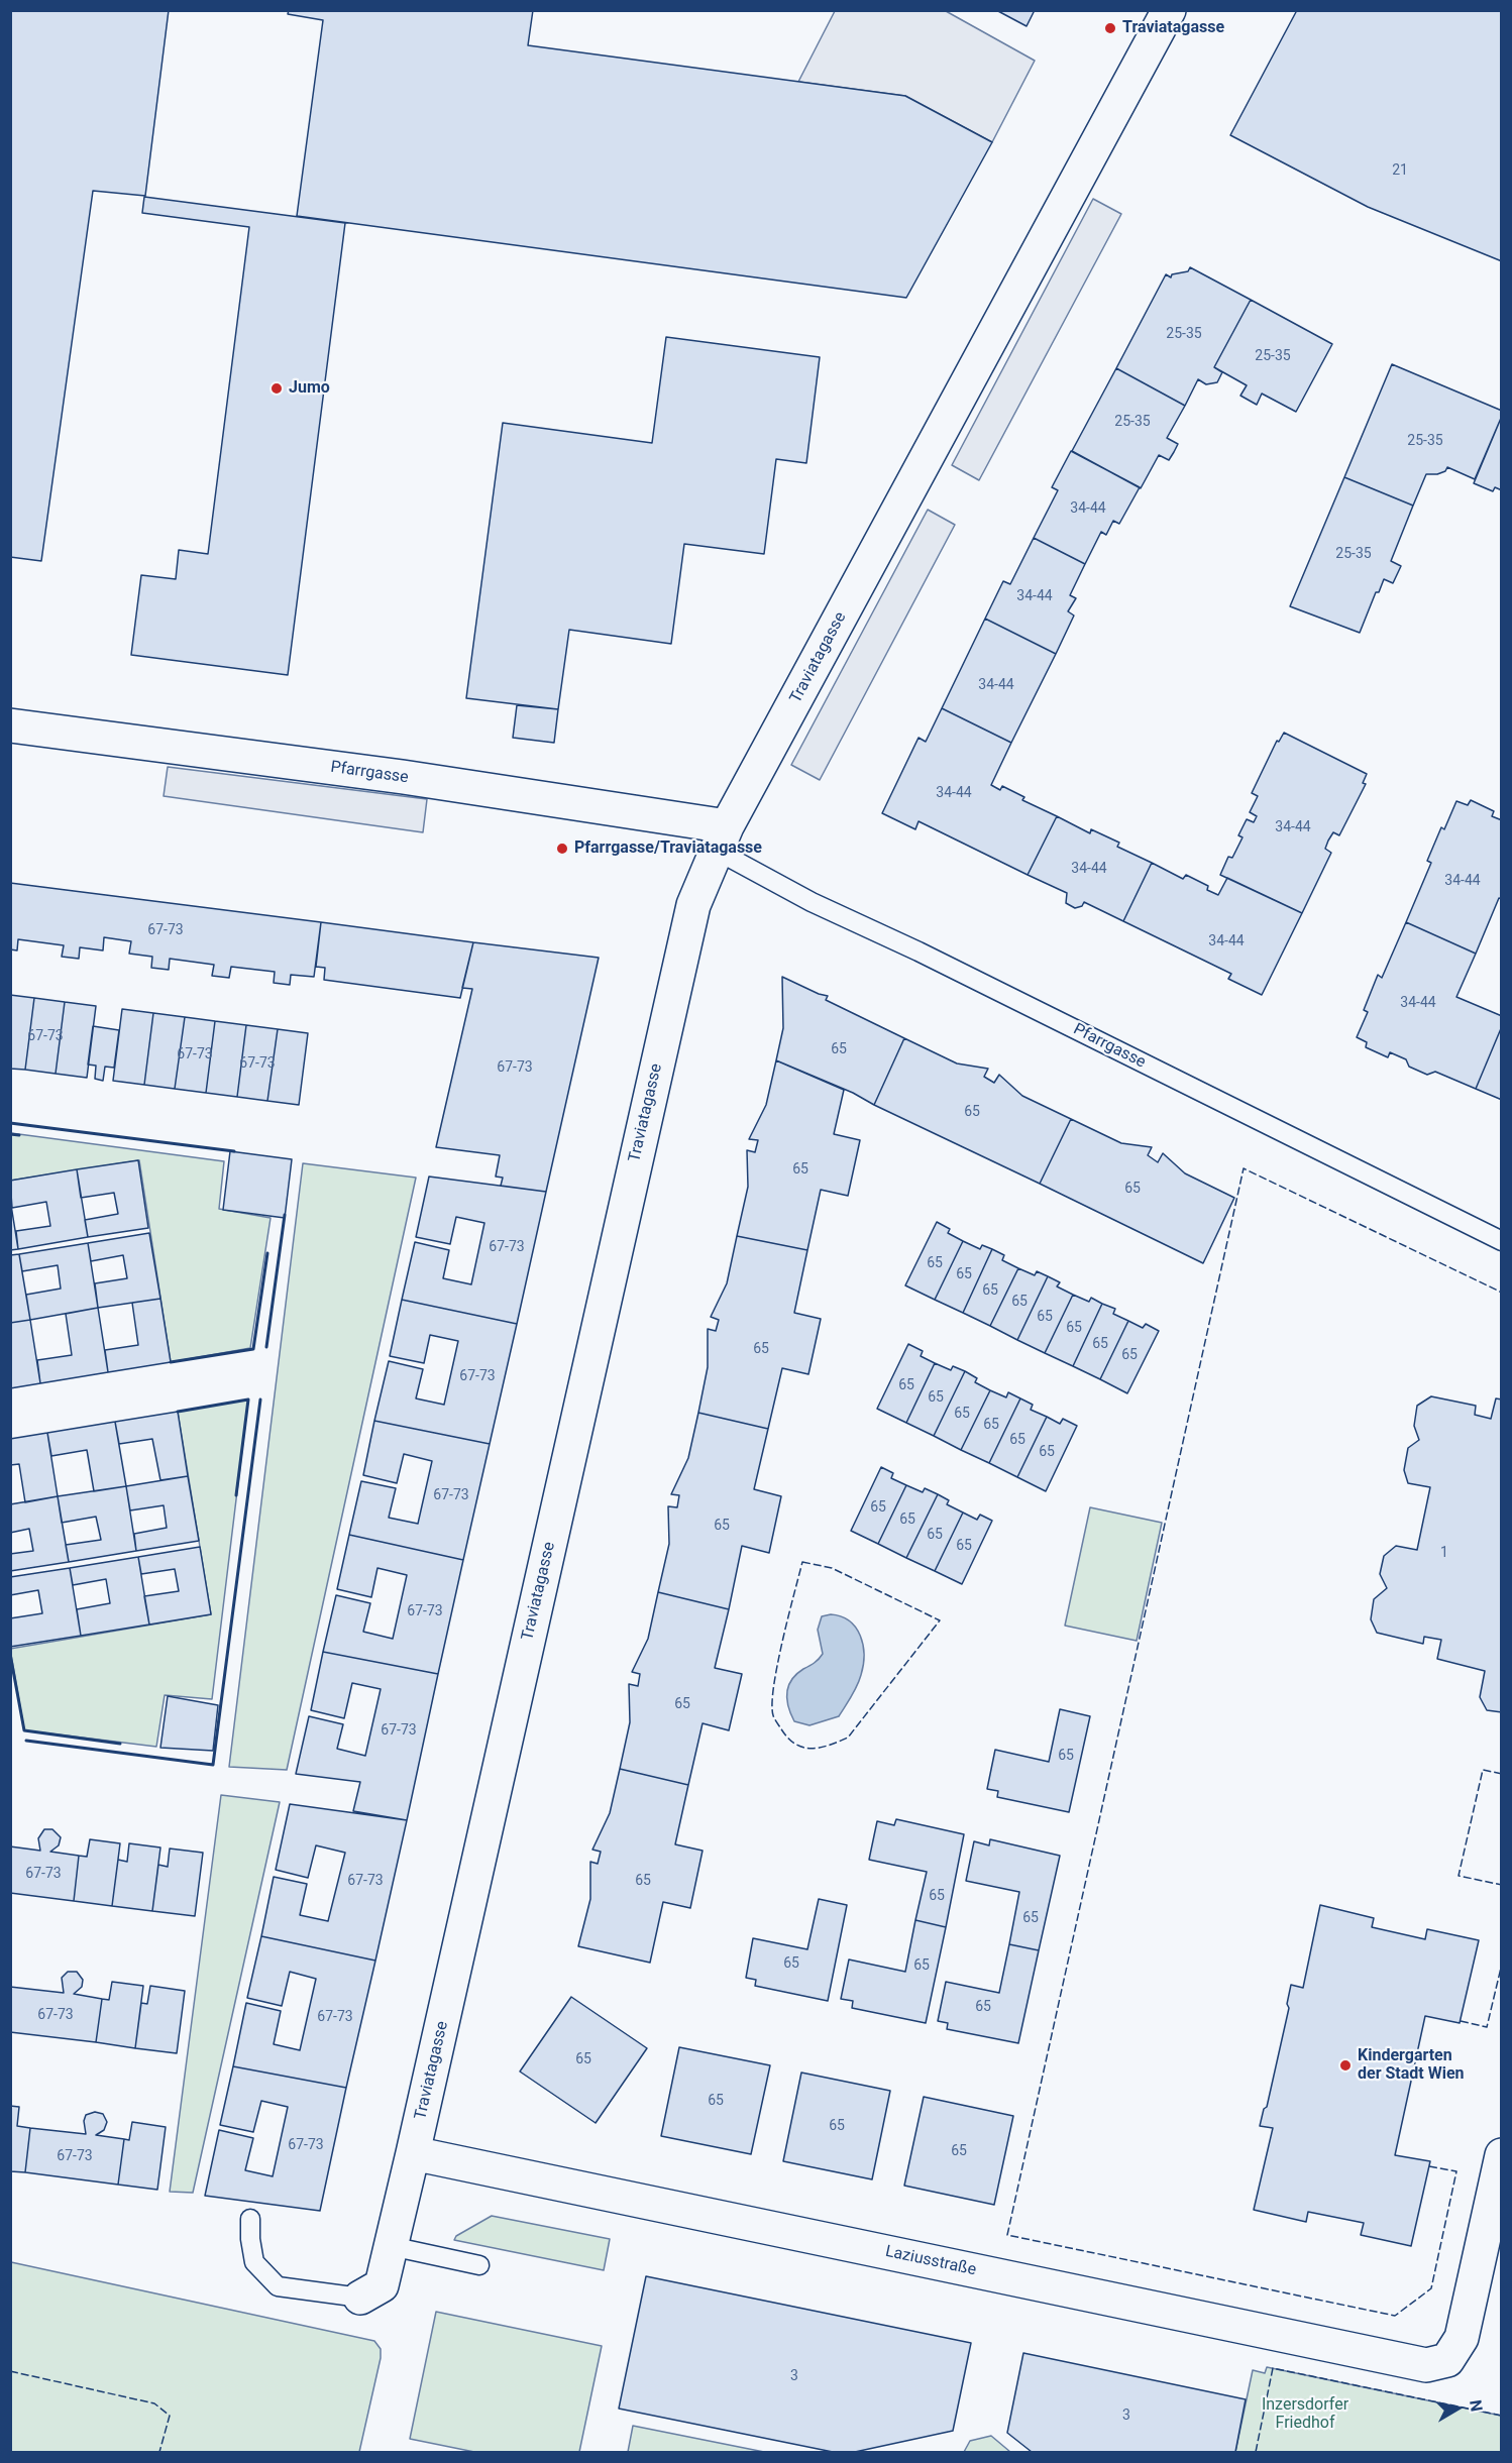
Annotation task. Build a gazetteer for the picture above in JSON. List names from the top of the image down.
{
  "streets": {
    "street": ["Traviatagasse", "Pfarrgasse", "Laziusstraße"]
  },
  "crossings": [
    ["Traviatagasse", "Pfarrgasse"],
    ["Traviatagasse", "Laziusstraße"]
  ],
  "parks": ["Inzersdorfer Friedhof"],
  "places": [
    "Traviatagasse",
    "Jumo",
    "Pfarrgasse/Traviatagasse",
    "Kindergarten der Stadt Wien"
  ],
  "house_numbers": [
    "21",
    "25-35",
    "25-35",
    "25-35",
    "25-35",
    "34-44",
    "25-35",
    "34-44",
    "34-44",
    "34-44",
    "34-44",
    "34-44",
    "34-44",
    "67-73",
    "34-44",
    "34-44",
    "67-73",
    "65",
    "67-73",
    "67-73",
    "67-73",
    "65",
    "65",
    "65",
    "67-73",
    "65",
    "65",
    "65",
    "65",
    "65",
    "65",
    "65",
    "65",
    "65",
    "67-73",
    "65",
    "65",
    "65",
    "65",
    "65",
    "65",
    "67-73",
    "65",
    "65",
    "65",
    "65",
    "65",
    "1",
    "67-73",
    "65",
    "67-73",
    "65",
    "67-73",
    "67-73",
    "65",
    "65",
    "65",
    "65",
    "65",
    "65",
    "67-73",
    "67-73",
    "65",
    "65",
    "65",
    "67-73",
    "65",
    "67-73",
    "3",
    "3"
  ],
  "north": "right"
}
